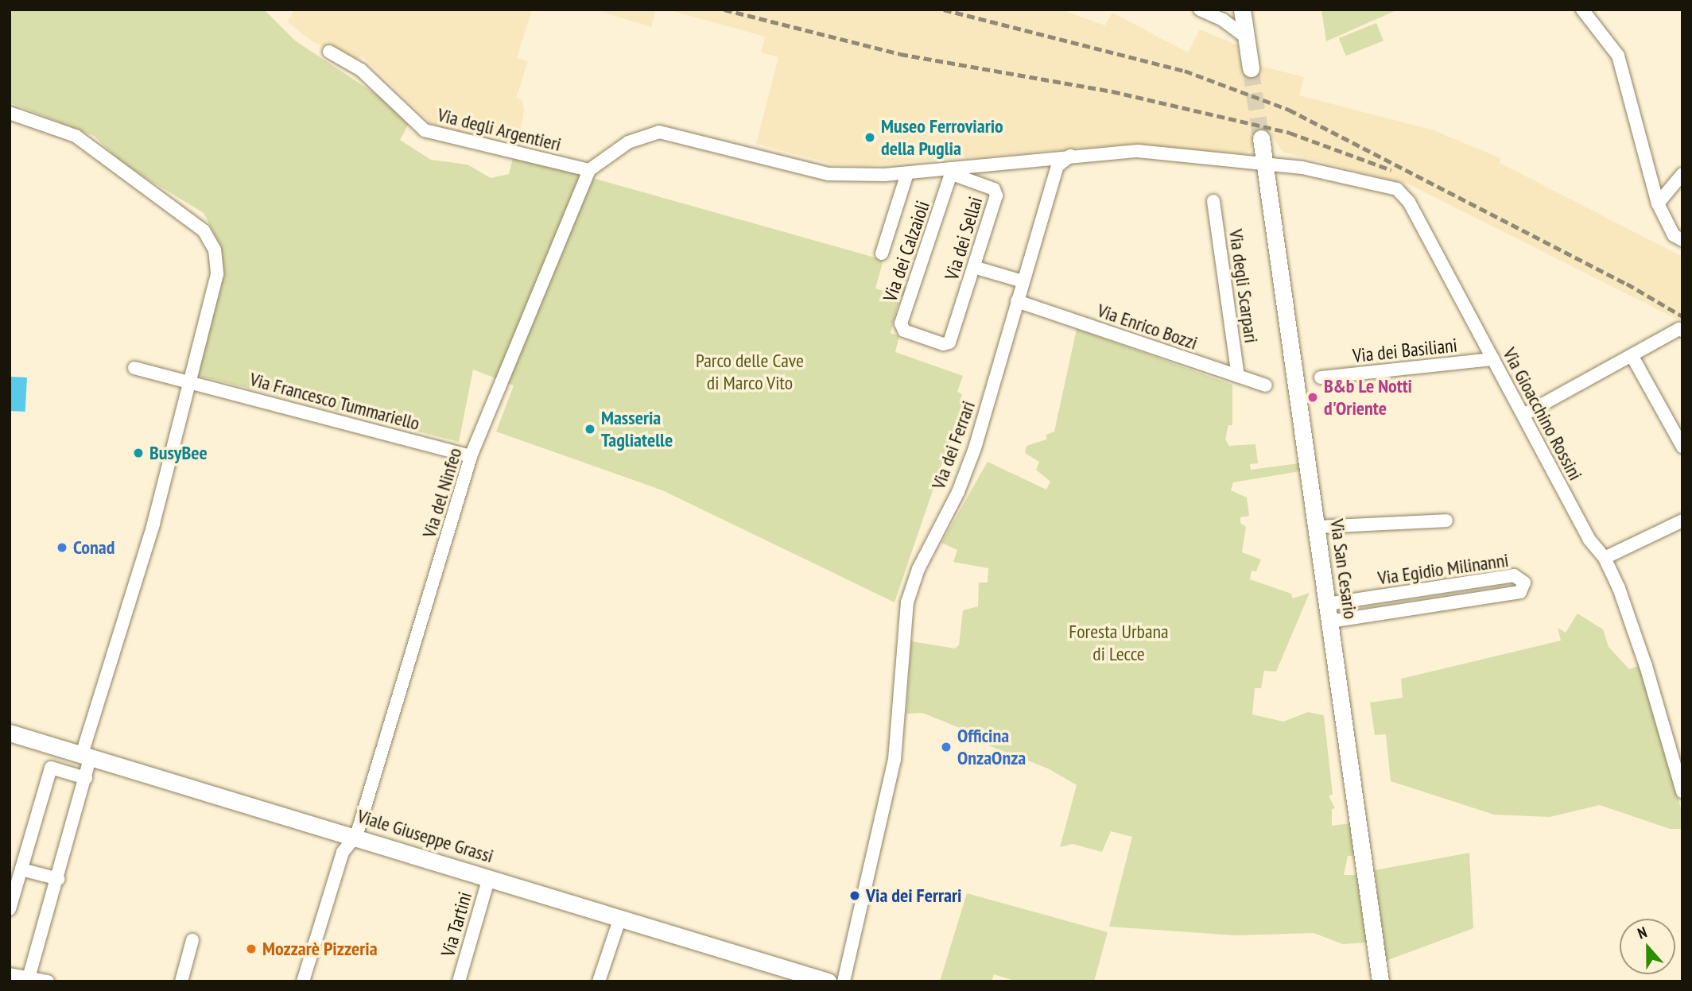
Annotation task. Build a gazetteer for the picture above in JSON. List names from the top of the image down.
{
  "streets": {
    "main road": ["Via San Cesario", "Viale Giuseppe Grassi"],
    "street": [
      "Via degli Argentieri",
      "Via dei Sellai",
      "Via dei Calzaioli",
      "Via degli Scarpari",
      "Via Enrico Bozzi",
      "Via dei Basiliani",
      "Via Francesco Tummariello",
      "Via Gioacchino Rossini",
      "Via dei Ferrari",
      "Via del Ninfeo",
      "Via Egidio Milinanni",
      "Via Tartini"
    ]
  },
  "crossings": [
    ["Via degli Argentieri", "Via Gioacchino Rossini"],
    ["Via degli Argentieri", "Via del Ninfeo"],
    ["Via dei Sellai", "Via dei Calzaioli"],
    ["Via dei Sellai", "Via Gioacchino Rossini"],
    ["Via dei Calzaioli", "Via Gioacchino Rossini"],
    ["Via degli Scarpari", "Via Enrico Bozzi"],
    ["Via Enrico Bozzi", "Via dei Ferrari"],
    ["Via dei Basiliani", "Via Gioacchino Rossini"],
    ["Via Francesco Tummariello", "Via del Ninfeo"],
    ["Via Gioacchino Rossini", "Via dei Ferrari"],
    ["Via Gioacchino Rossini", "Via del Ninfeo"],
    ["Via Gioacchino Rossini", "Via San Cesario"],
    ["Via del Ninfeo", "Viale Giuseppe Grassi"],
    ["Via San Cesario", "Via Egidio Milinanni"],
    ["Viale Giuseppe Grassi", "Via Tartini"]
  ],
  "parks": ["Parco delle Cave di Marco Vito", "Foresta Urbana di Lecce"],
  "places": [
    "Museo Ferroviario della Puglia",
    "B&b Le Notti d'Oriente",
    "Masseria Tagliatelle",
    "BusyBee",
    "Conad",
    "Officina OnzaOnza",
    "Via dei Ferrari",
    "Mozzarè Pizzeria"
  ],
  "north": "top"
}
